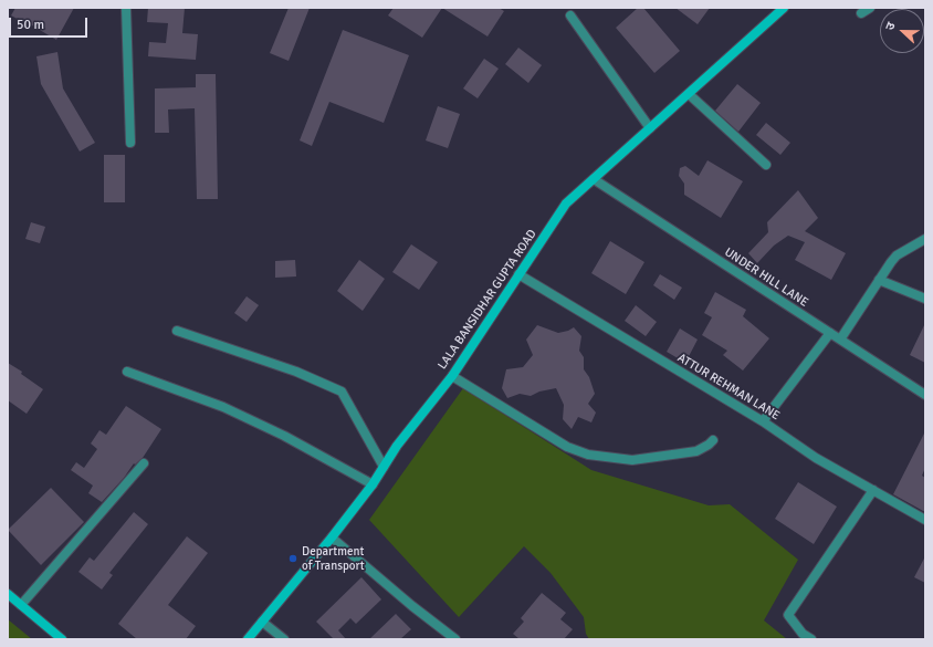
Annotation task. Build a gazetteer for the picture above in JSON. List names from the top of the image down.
{
  "streets": {
    "street": ["UNDER HILL LANE", "LALA BANSIDHAR GUPTA ROAD", "ATTUR REHMAN LANE"]
  },
  "crossings": [
    ["UNDER HILL LANE", "LALA BANSIDHAR GUPTA ROAD"],
    ["LALA BANSIDHAR GUPTA ROAD", "ATTUR REHMAN LANE"]
  ],
  "places": ["Department of Transport"],
  "scale_bar": "50 m",
  "north": "left"
}
